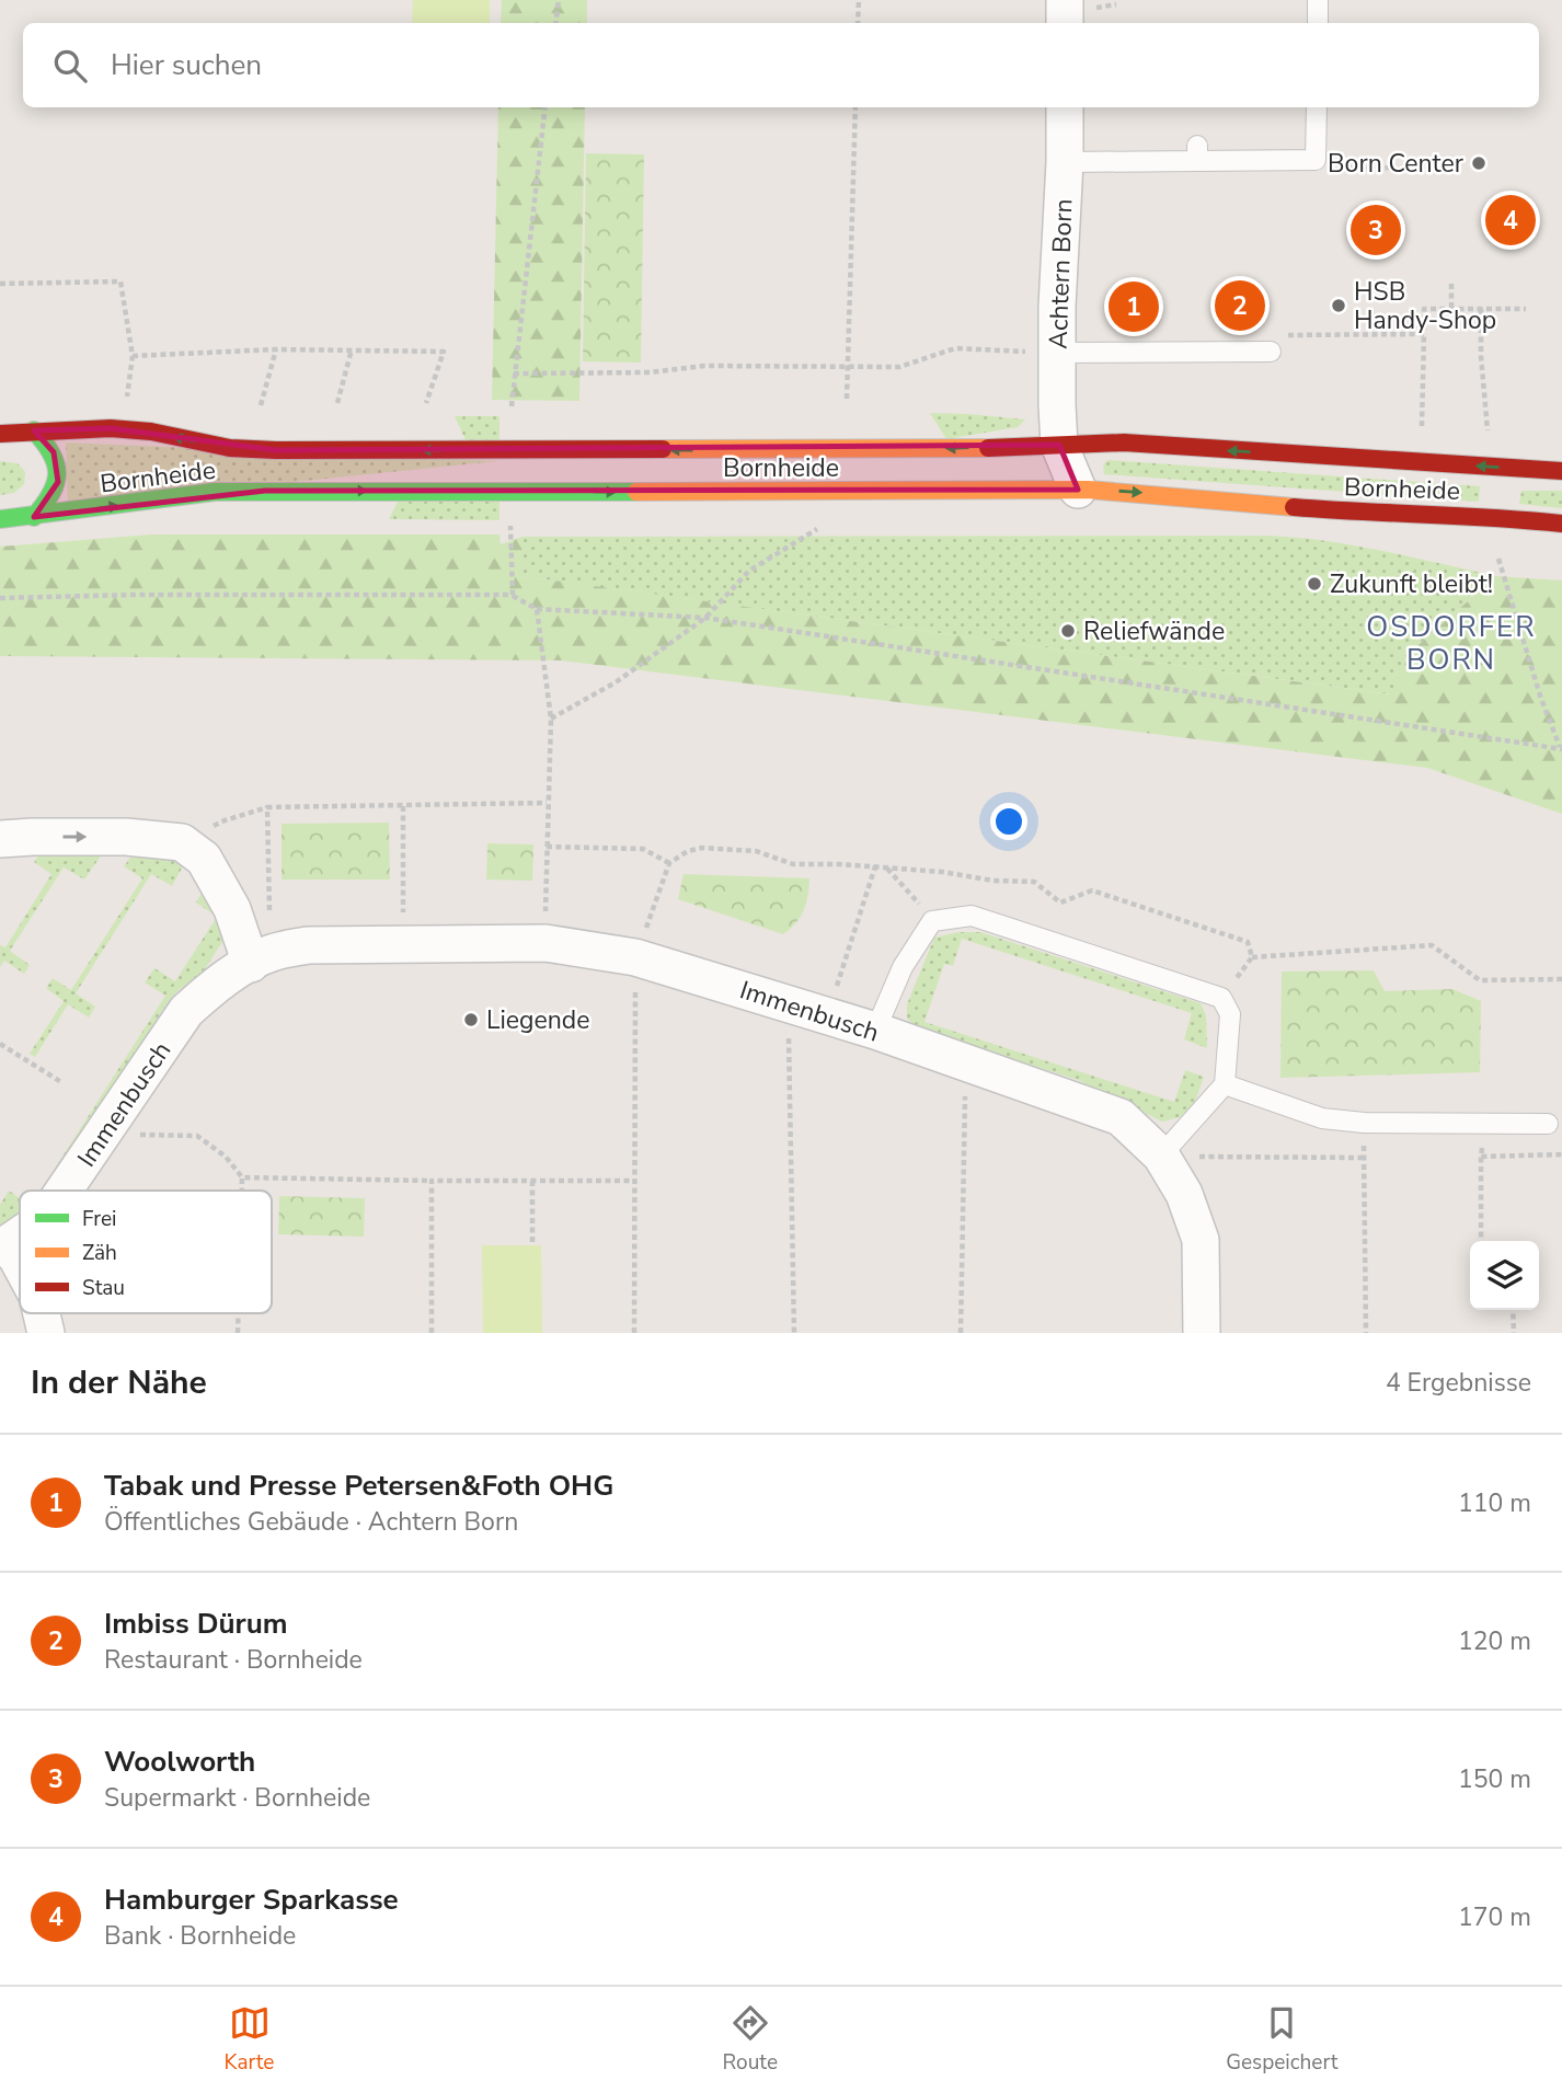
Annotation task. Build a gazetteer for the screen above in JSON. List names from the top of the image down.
{
  "streets": {
    "street": ["Achtern Born", "Bornheide", "Immenbusch"]
  },
  "crossings": [
    ["Achtern Born", "Bornheide"]
  ],
  "districts": ["OSDORFER BORN"],
  "places": [
    "Born Center",
    "HSB Handy-Shop",
    "Zukunft bleibt!",
    "Reliefwände",
    "Liegende"
  ],
  "legend": ["Frei", "Zäh", "Stau"],
  "page": {
    "search": "Hier suchen",
    "pins": [
      "4",
      "3",
      "2",
      "1"
    ],
    "heading": ["In der Nähe", "4 Ergebnisse"],
    "list": [
      {
        "mark": "1",
        "name": "Tabak und Presse Petersen&Foth OHG",
        "note": "Öffentliches Gebäude · Achtern Born",
        "value": "110 m"
      },
      {
        "mark": "2",
        "name": "Imbiss Dürum",
        "note": "Restaurant · Bornheide",
        "value": "120 m"
      },
      {
        "mark": "3",
        "name": "Woolworth",
        "note": "Supermarkt · Bornheide",
        "value": "150 m"
      },
      {
        "mark": "4",
        "name": "Hamburger Sparkasse",
        "note": "Bank · Bornheide",
        "value": "170 m"
      }
    ],
    "nav": ["Karte", "Route", "Gespeichert"]
  }
}
